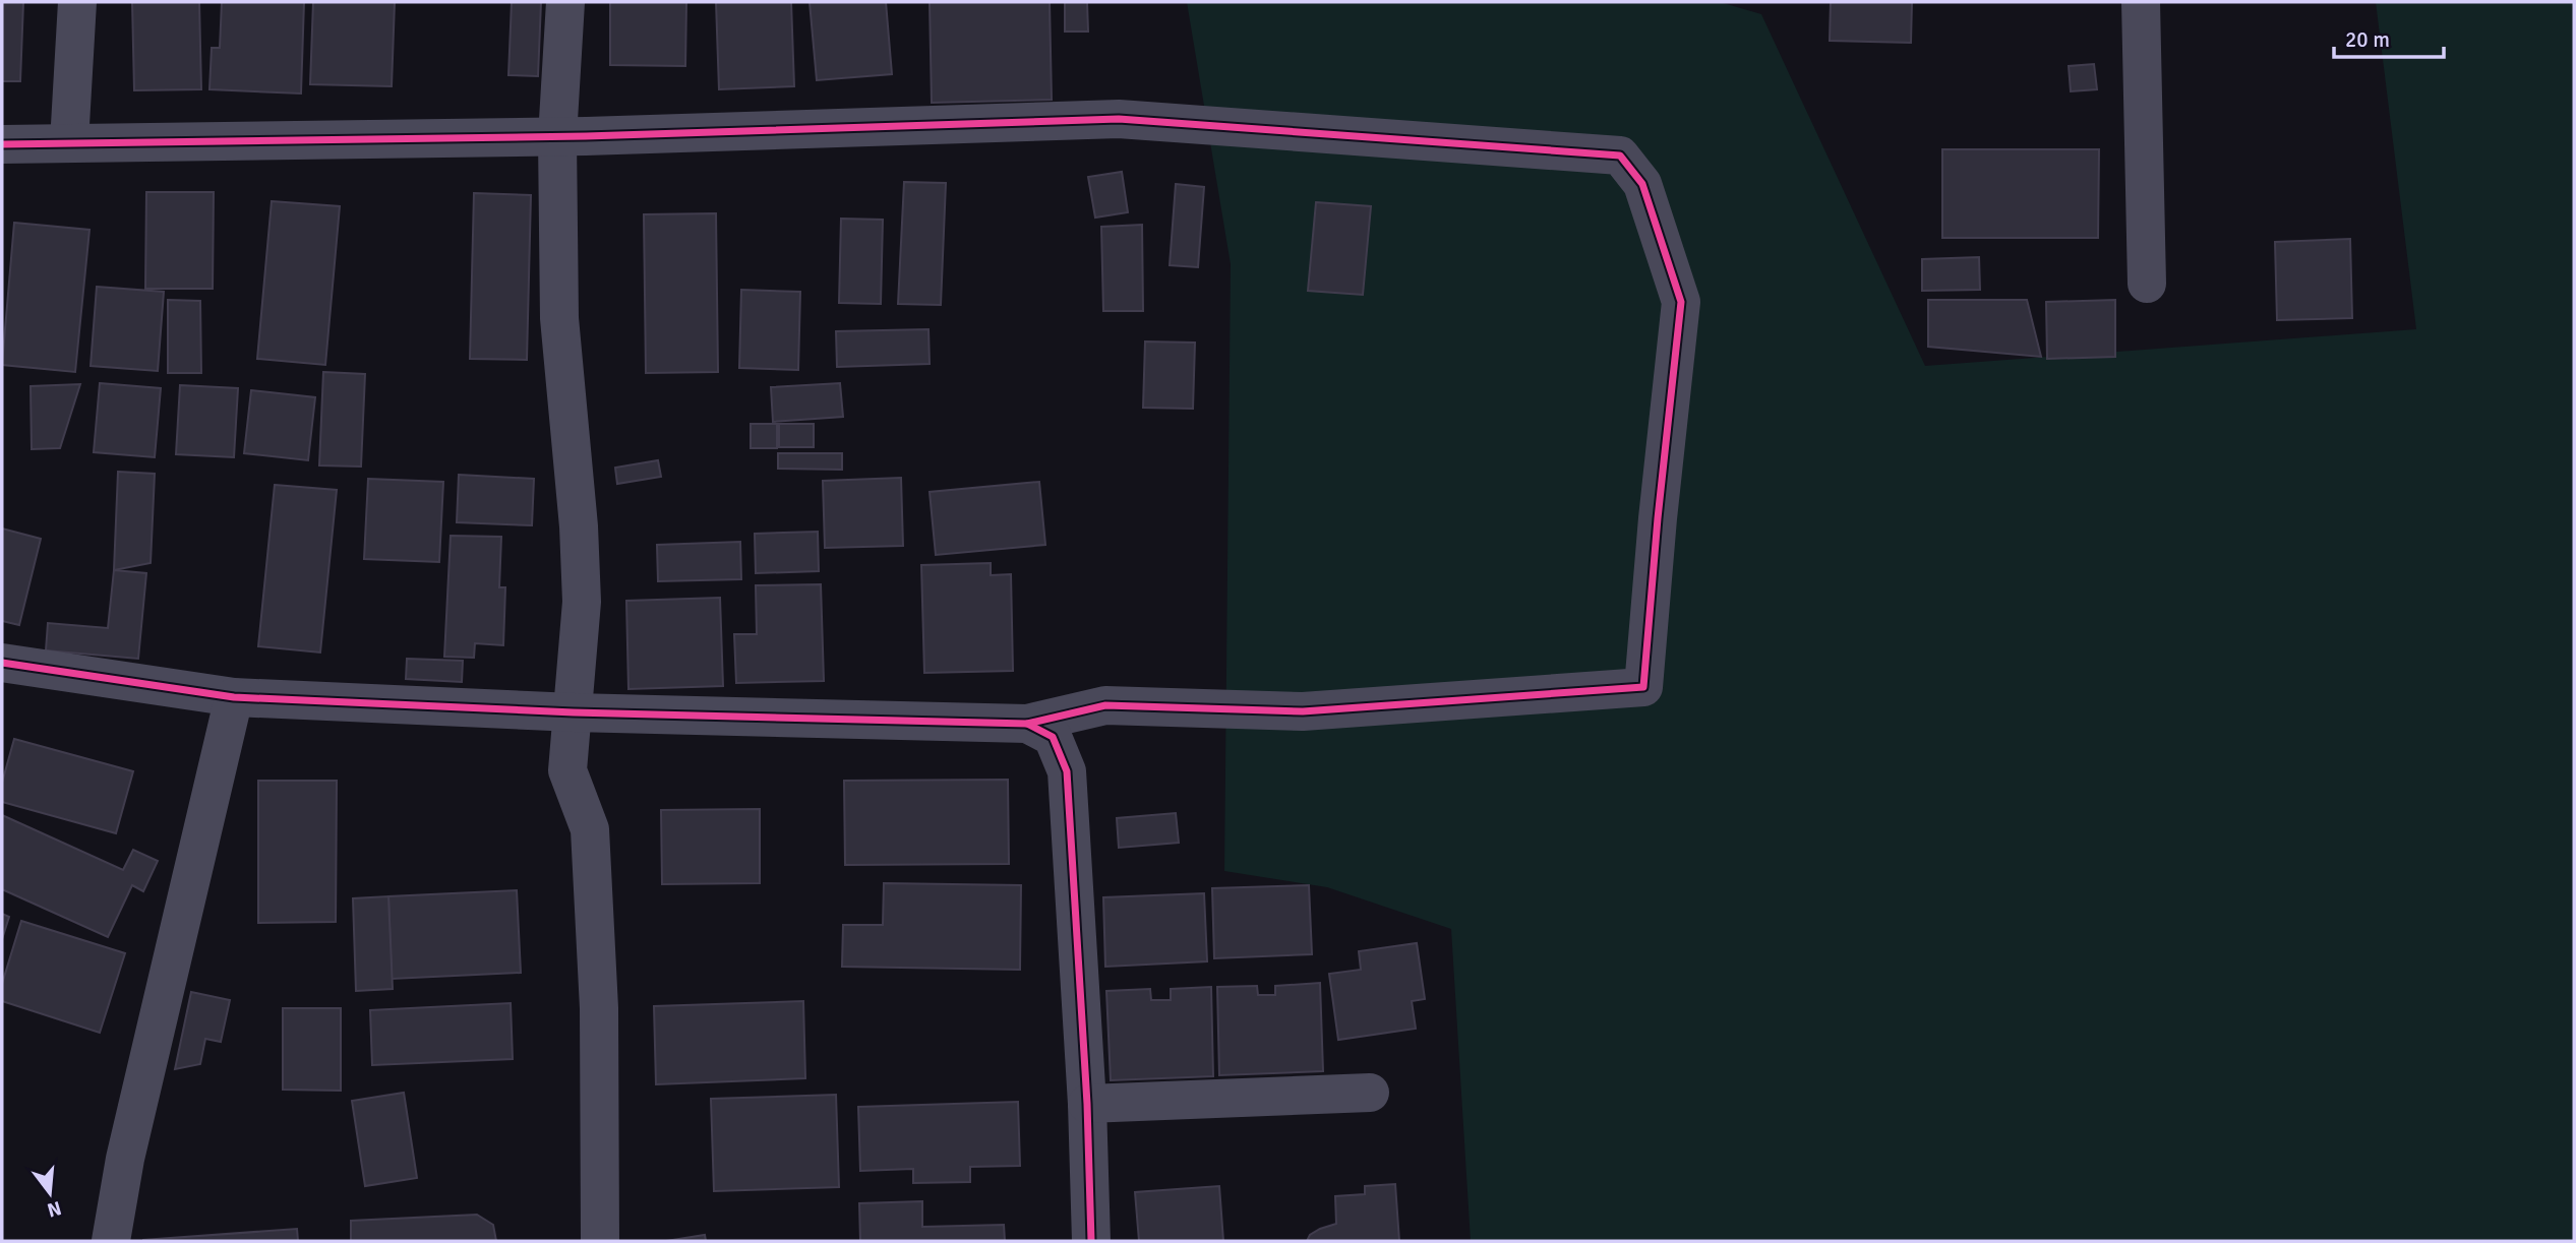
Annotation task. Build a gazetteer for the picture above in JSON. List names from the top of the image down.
{
  "scale_bar": "20 m",
  "north": "bottom"
}
